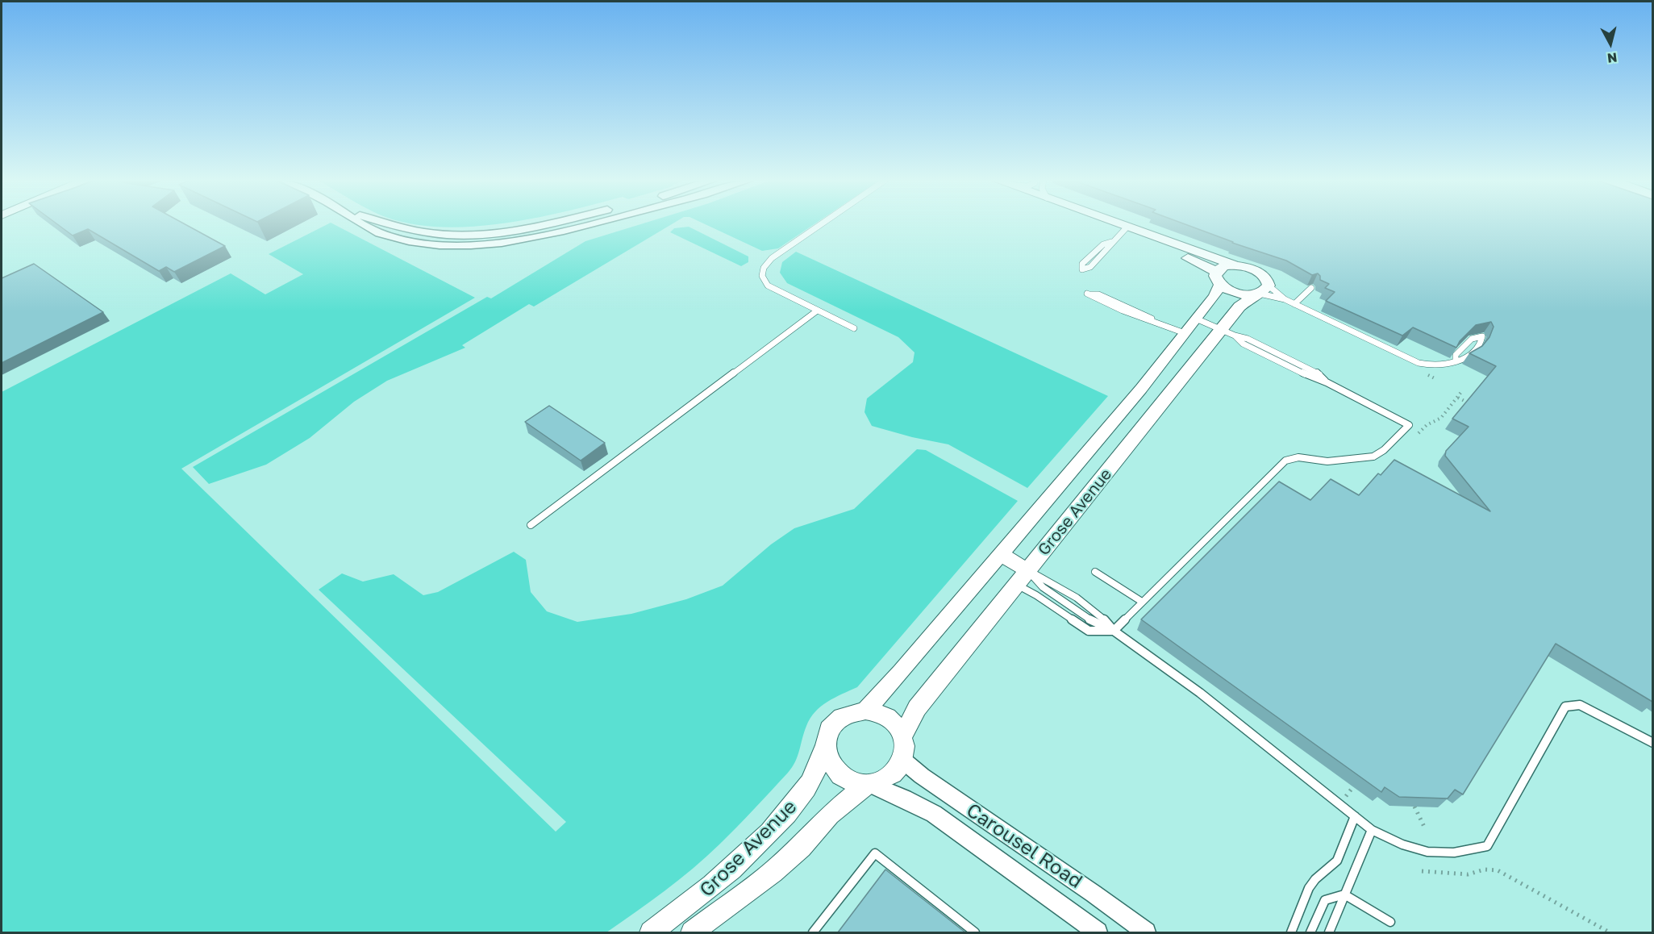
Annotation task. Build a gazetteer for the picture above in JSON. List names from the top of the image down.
{
  "streets": {
    "street": ["Grose Avenue", "Carousel Road"]
  },
  "crossings": [
    ["Grose Avenue", "Carousel Road"]
  ],
  "north": "bottom"
}
